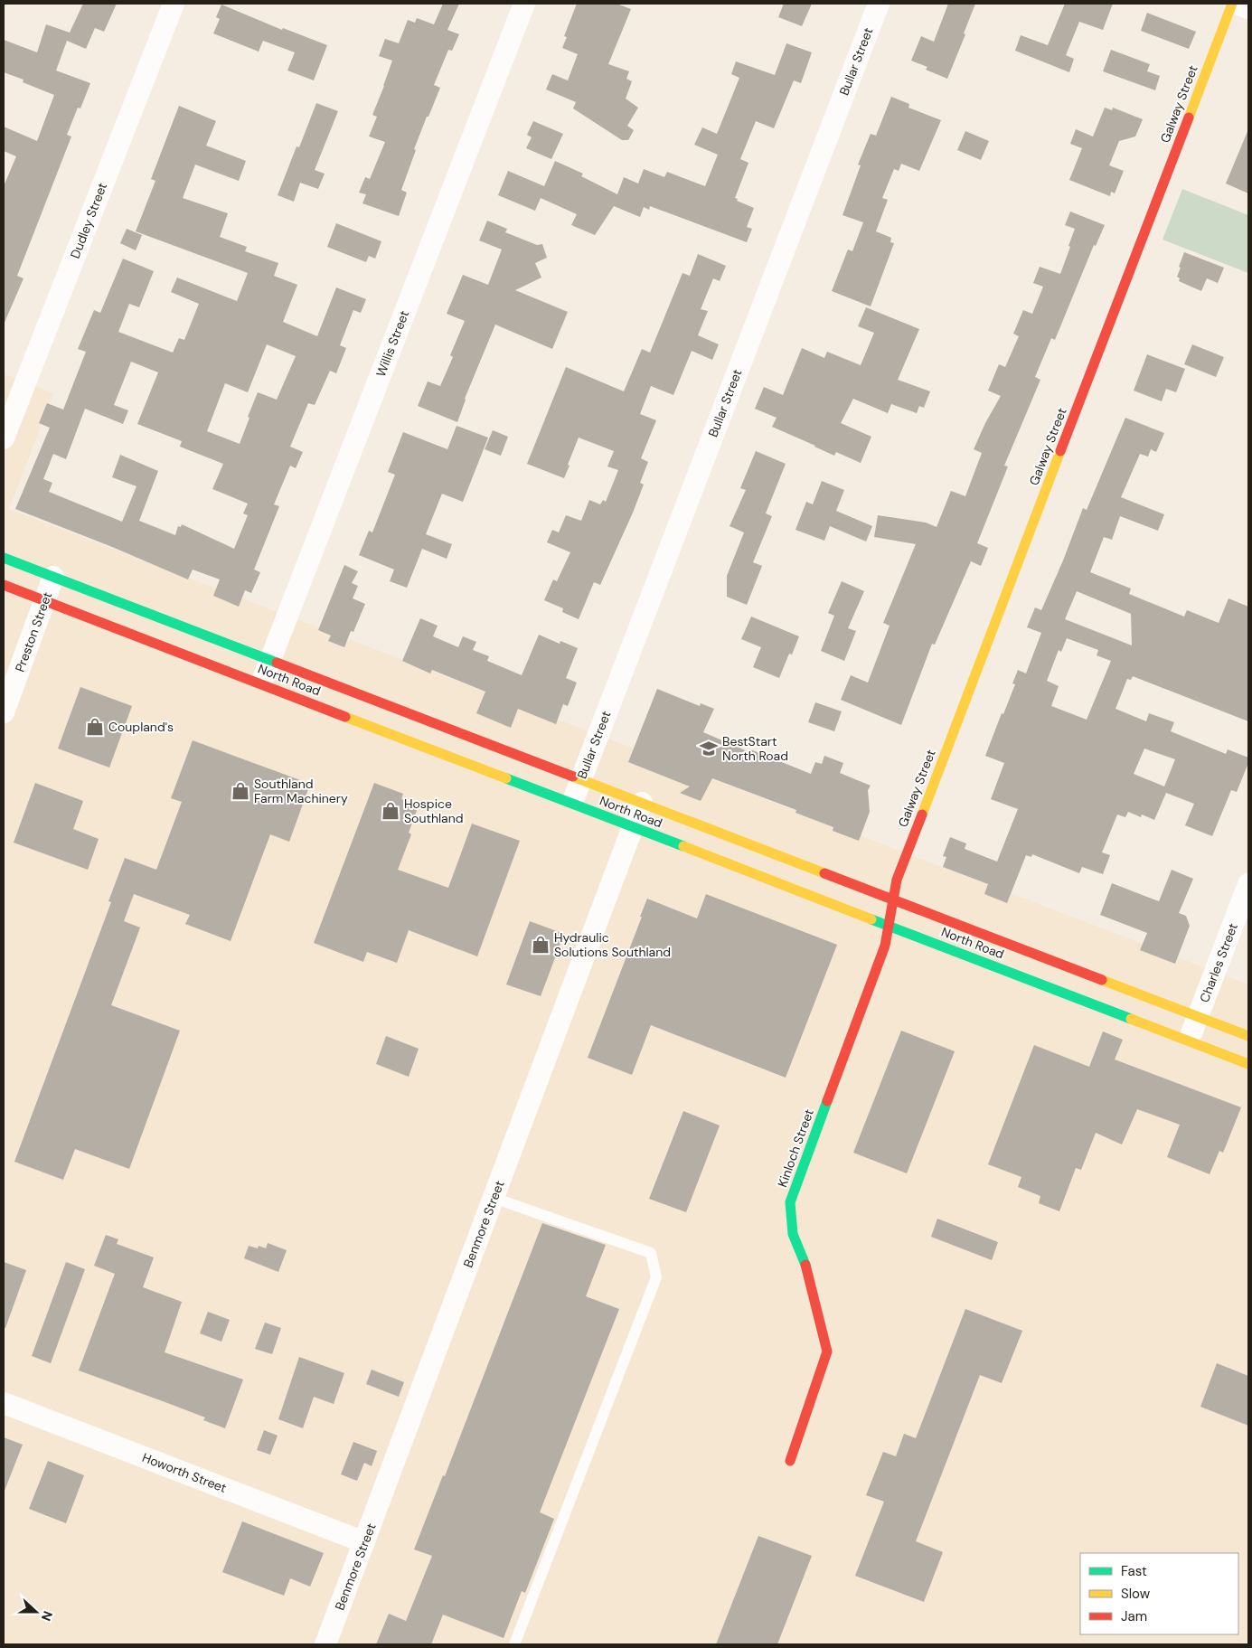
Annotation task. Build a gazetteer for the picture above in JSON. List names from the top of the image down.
{
  "streets": {
    "main road": ["Galway Street", "North Road", "Kinloch Street"],
    "street": [
      "Bullar Street",
      "Dudley Street",
      "Willis Street",
      "Preston Street",
      "Charles Street",
      "Benmore Street",
      "Howorth Street"
    ]
  },
  "crossings": [
    ["Bullar Street", "North Road"],
    ["Galway Street", "North Road"],
    ["Galway Street", "Kinloch Street"],
    ["Willis Street", "North Road"],
    ["Preston Street", "North Road"],
    ["North Road", "Charles Street"],
    ["North Road", "Kinloch Street"],
    ["North Road", "Benmore Street"],
    ["Benmore Street", "Howorth Street"]
  ],
  "places": {
    "shop": [
      "Coupland's",
      "Southland Farm Machinery",
      "Hospice Southland",
      "Hydraulic Solutions Southland"
    ],
    "school or university": ["BestStart North Road"]
  },
  "legend": ["Fast", "Slow", "Jam"],
  "north": "right"
}
